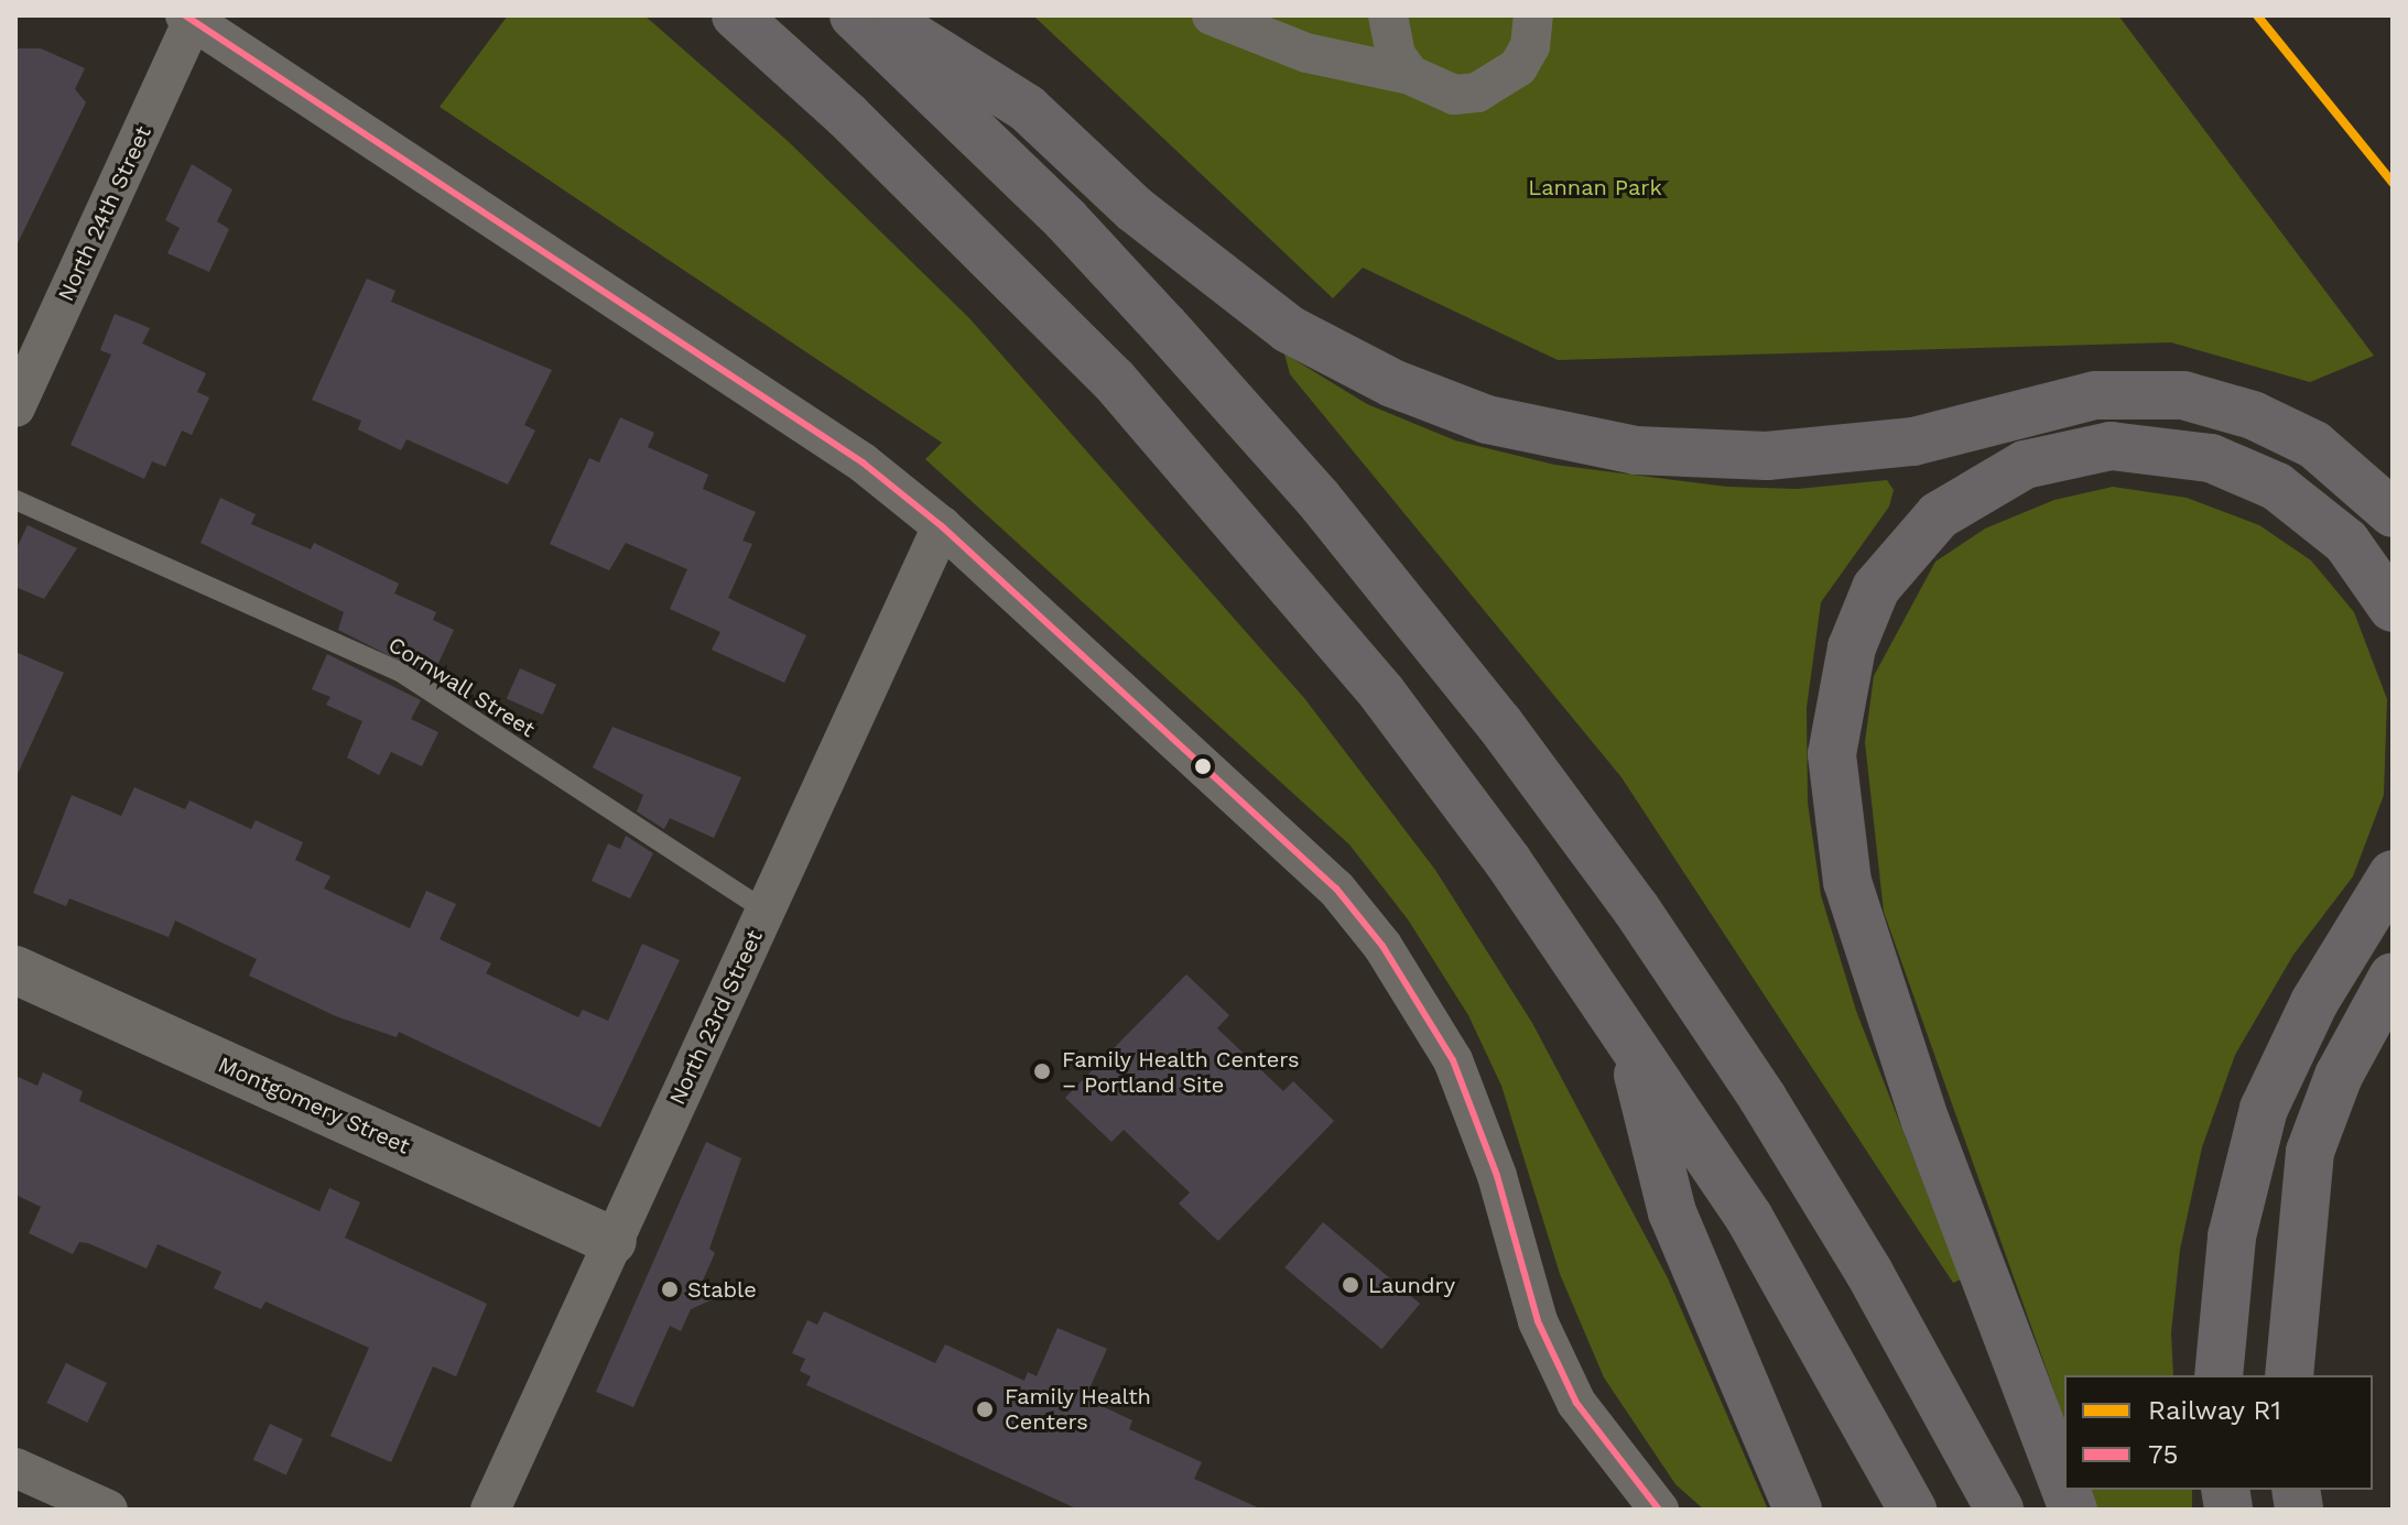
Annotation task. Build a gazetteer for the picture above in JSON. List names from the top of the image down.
{
  "streets": {
    "street": ["North 24th Street", "North 23rd Street", "Montgomery Street"],
    "lane": ["Cornwall Street"]
  },
  "crossings": [
    ["Cornwall Street", "North 23rd Street"],
    ["North 23rd Street", "Montgomery Street"]
  ],
  "parks": ["Lannan Park"],
  "places": [
    "Family Health Centers – Portland Site",
    "Laundry",
    "Stable",
    "Family Health Centers"
  ],
  "lines": ["rail line R1", "transit line 75"],
  "legend": ["Railway R1", "75"]
}
